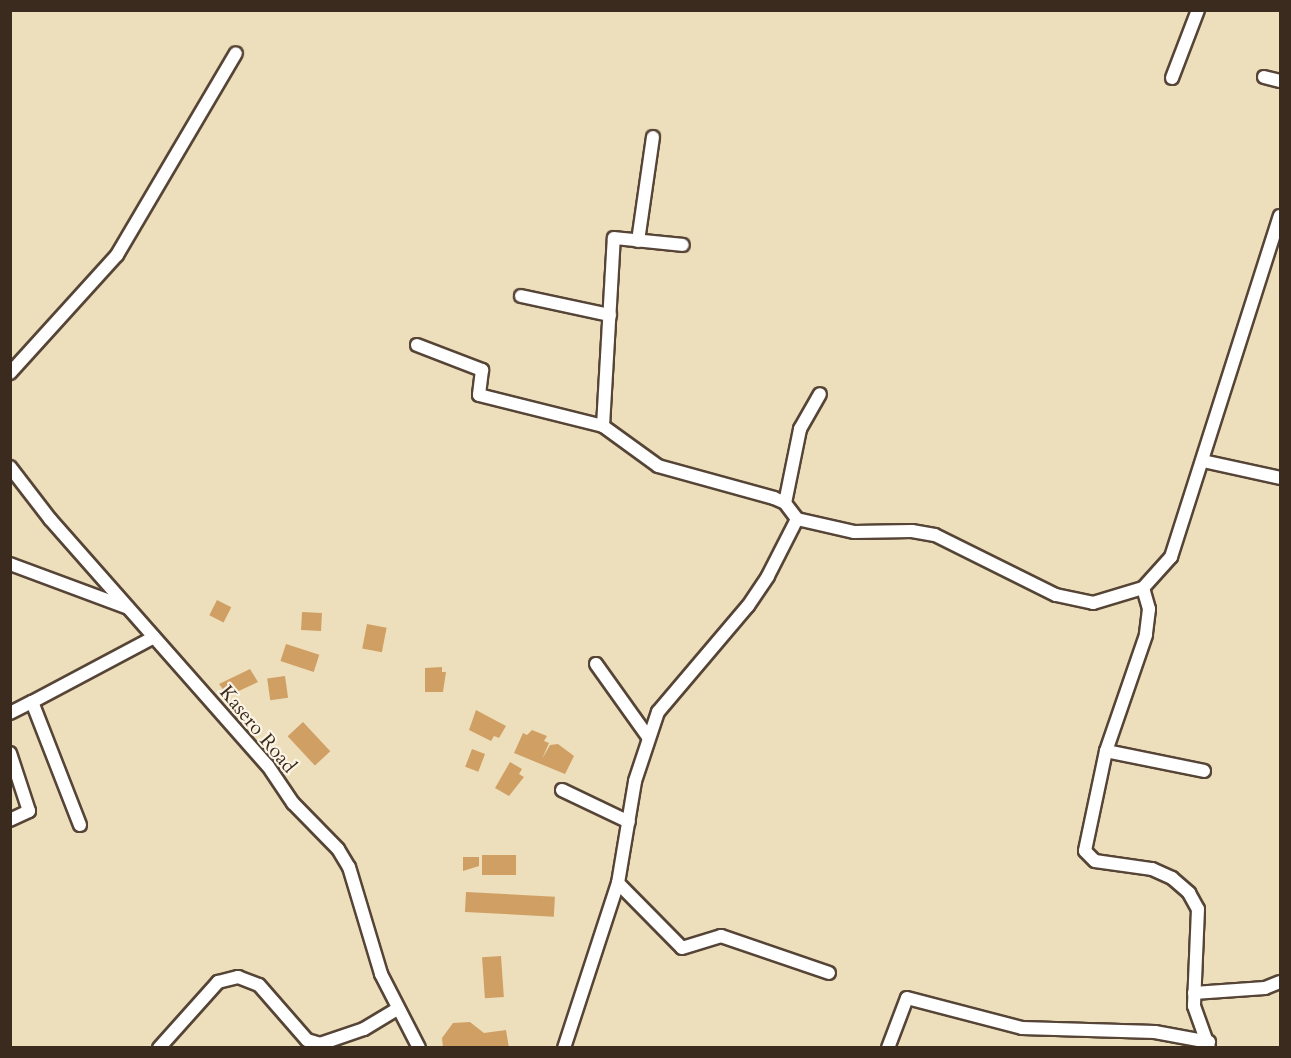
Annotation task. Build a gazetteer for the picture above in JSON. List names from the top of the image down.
{
  "streets": {
    "street": ["Kasero Road"]
  }
}
